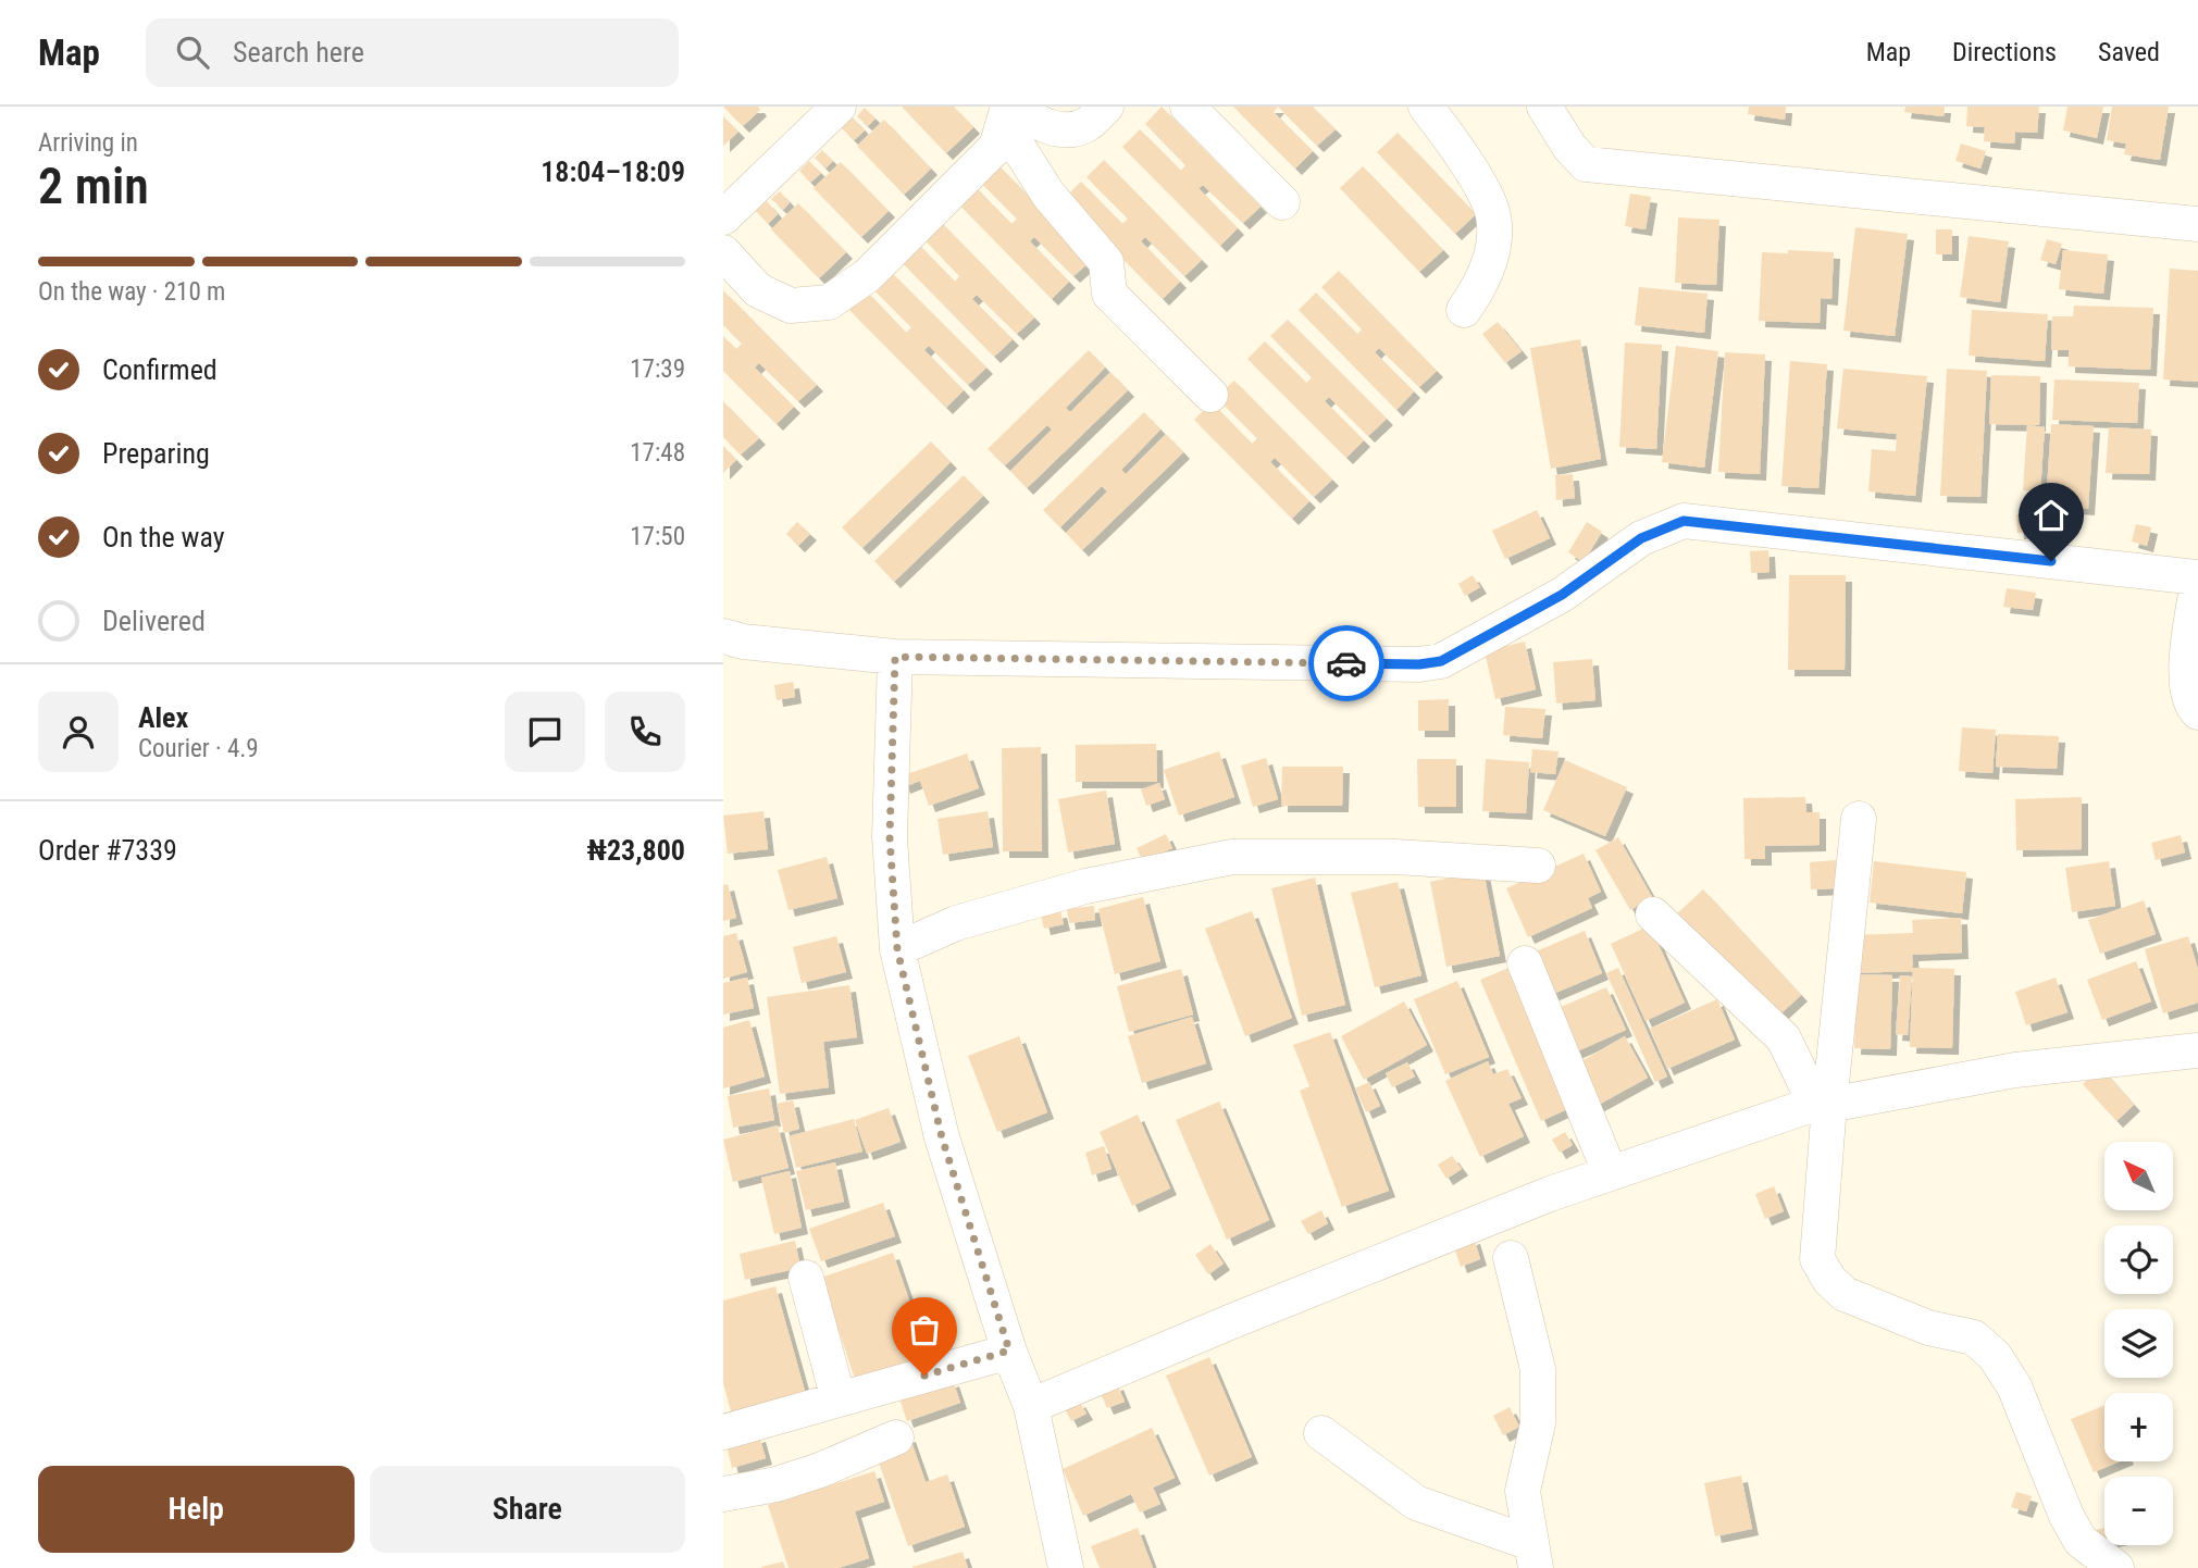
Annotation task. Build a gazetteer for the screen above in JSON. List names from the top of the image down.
{
  "north": "top left",
  "page": {
    "header": "Map",
    "search": "Search here",
    "nav": ["Map", "Directions", "Saved"],
    "heading": ["2 min", "Arriving in", "18:04–18:09"],
    "panel": [
      "Alex",
      "Courier · 4.9",
      "Order #7339",
      "₦23,800"
    ],
    "bar": "On the way · 210 m",
    "list": [
      ["Confirmed", "17:39"],
      ["Preparing", "17:48"],
      ["On the way", "17:50"],
      "Delivered"
    ],
    "map_buttons": ["+", "−"],
    "buttons": ["Help", "Share"]
  }
}
